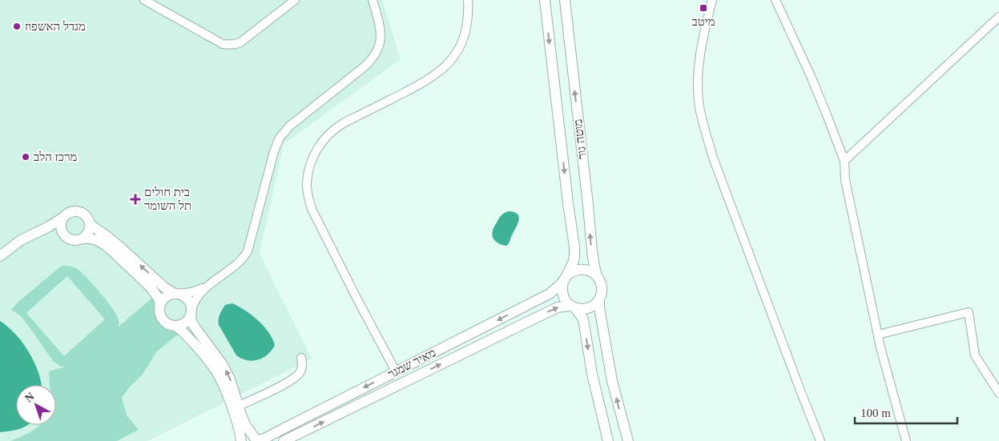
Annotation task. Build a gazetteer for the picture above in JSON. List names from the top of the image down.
{
  "streets": {
    "street": ["מוטה גור", "מאיר שמגר"]
  },
  "crossings": [
    ["מוטה גור", "מאיר שמגר"]
  ],
  "places": {
    "transit": ["מיטב"],
    "other": ["מגדל האשפוז", "מרכז הלב"],
    "health": ["בית חולים תל השומר"]
  },
  "scale_bar": "100 m",
  "north": "top left"
}
